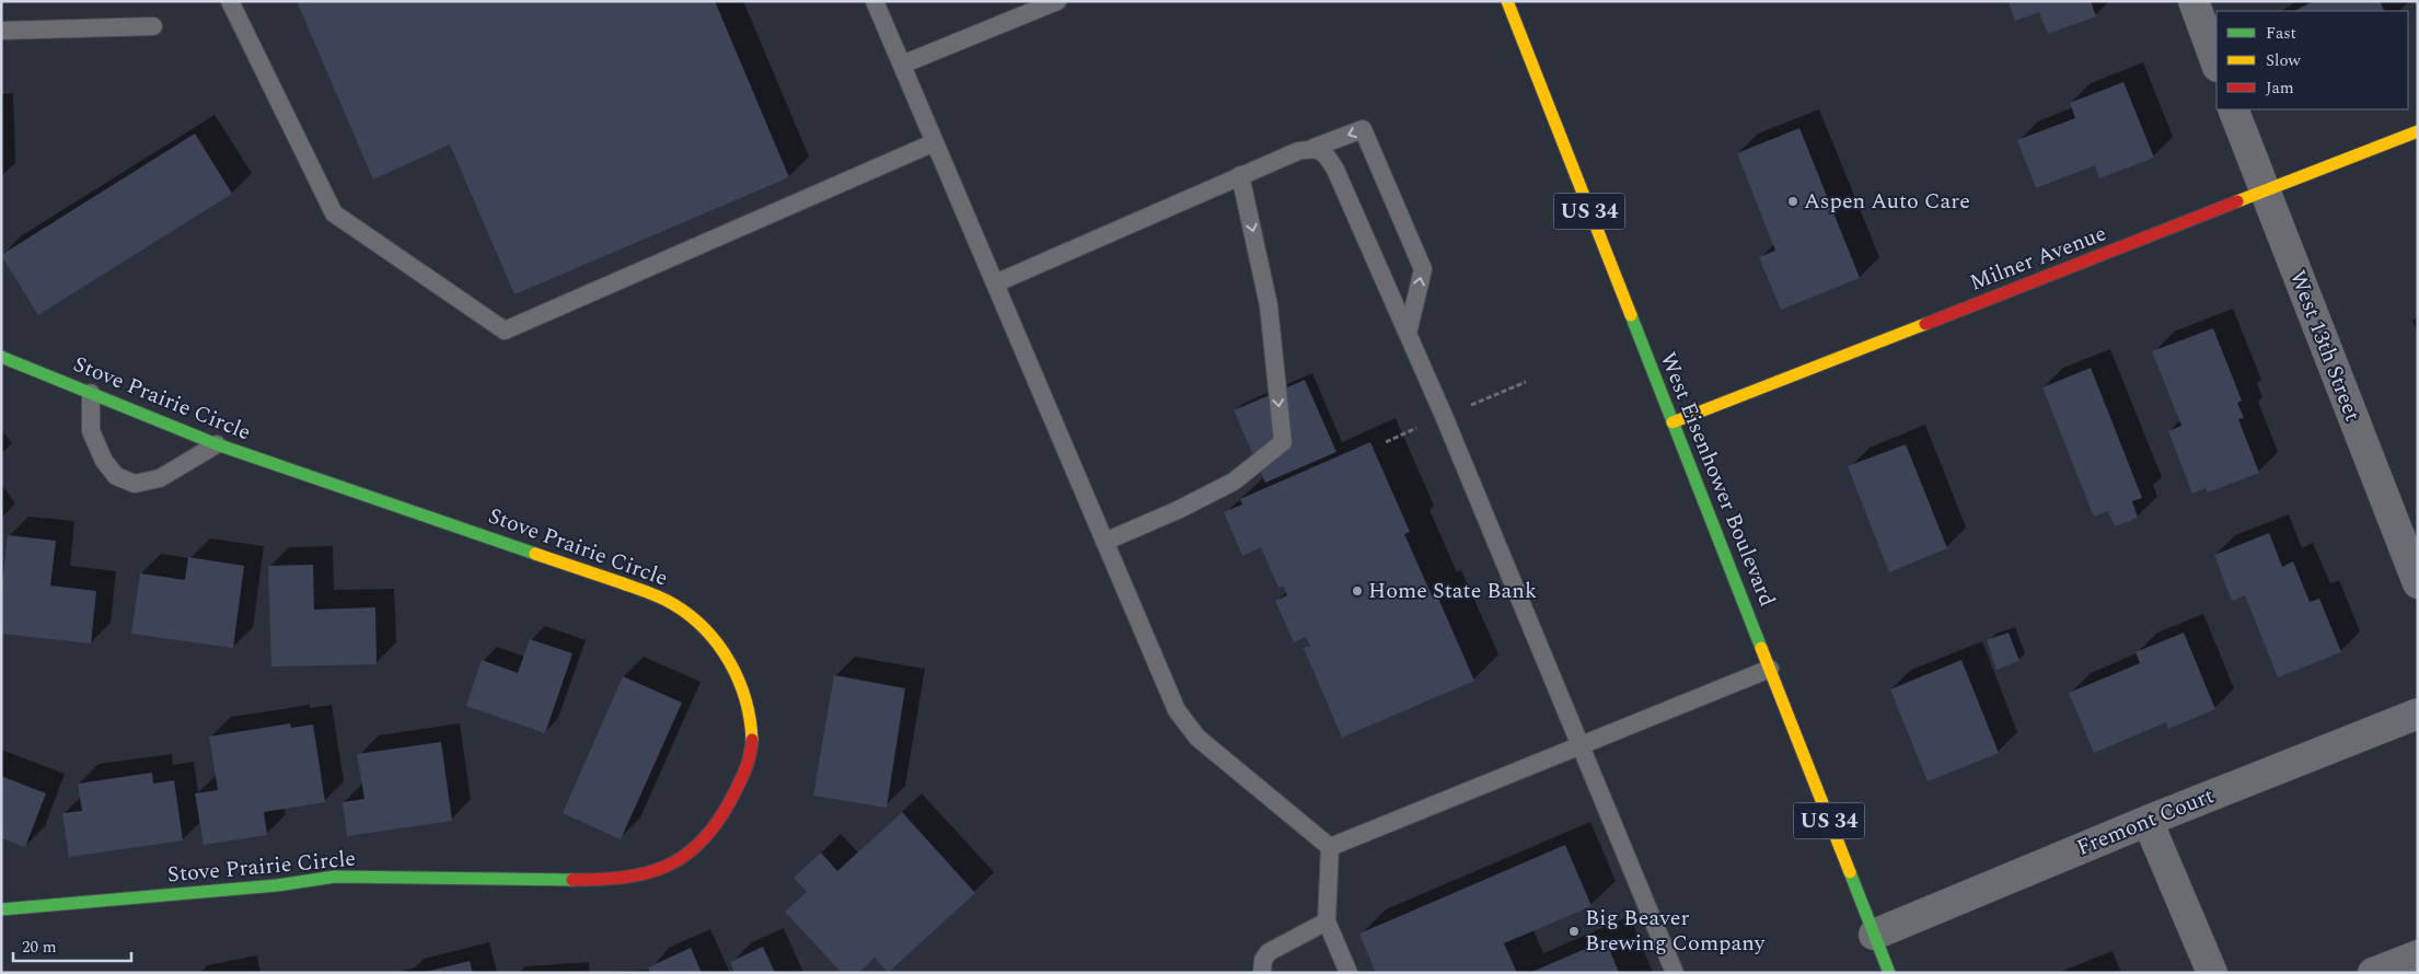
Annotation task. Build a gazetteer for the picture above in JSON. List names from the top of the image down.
{
  "streets": {
    "main road": [
      "US 34",
      "Milner Avenue",
      "Stove Prairie Circle",
      "West Eisenhower Boulevard"
    ],
    "street": ["West 13th Street", "Fremont Court"]
  },
  "crossings": [
    ["Milner Avenue", "West 13th Street"],
    ["Milner Avenue", "West Eisenhower Boulevard"],
    ["West Eisenhower Boulevard", "Fremont Court"]
  ],
  "places": ["Aspen Auto Care", "Home State Bank", "Big Beaver Brewing Company"],
  "legend": ["Fast", "Slow", "Jam"],
  "scale_bar": "20 m"
}
